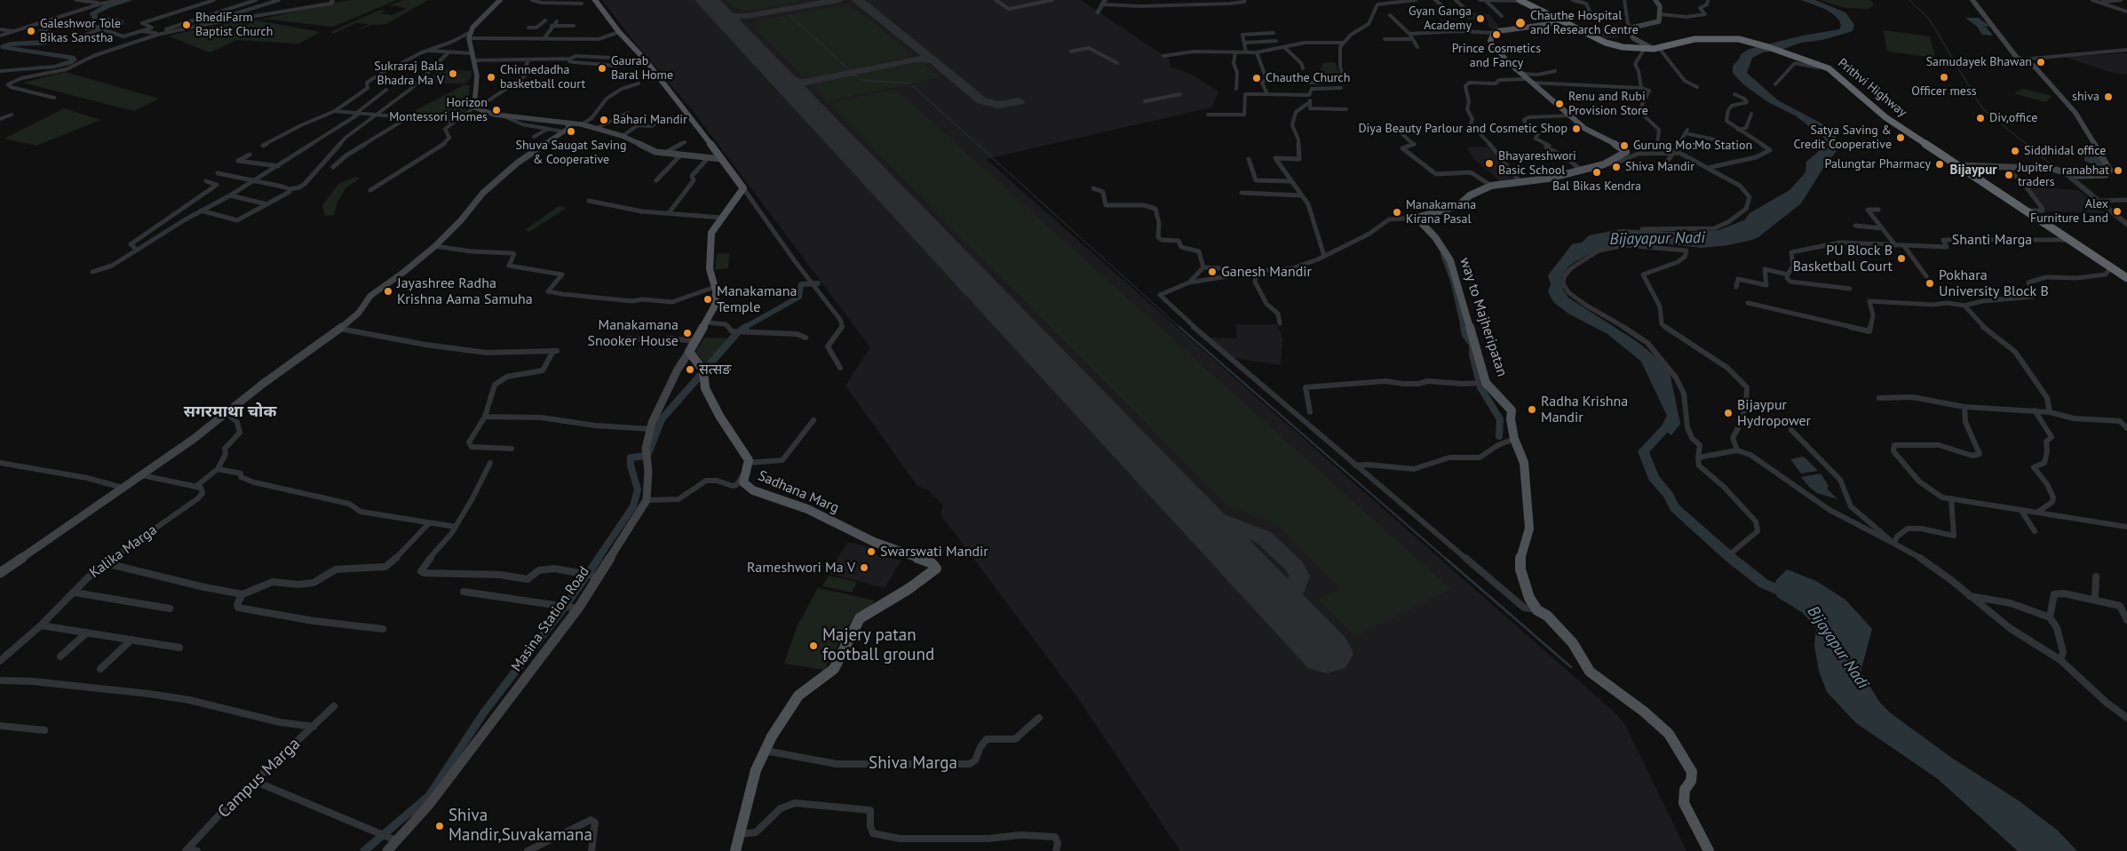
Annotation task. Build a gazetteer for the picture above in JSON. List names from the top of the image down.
{
  "streets": {
    "highway": ["Prithvi Highway"],
    "main road": ["way to Majheripatan", "Sadhana Marg"],
    "street": [
      "Shanti Marga",
      "Kalika Marga",
      "Masina Station Road",
      "Shiva Marga",
      "Campus Marga"
    ]
  },
  "crossings": [
    ["Prithvi Highway", "Shanti Marga"],
    ["Sadhana Marg", "Masina Station Road"],
    ["Sadhana Marg", "Shiva Marga"]
  ],
  "districts": ["Bijaypur", "सगरमाथा चोक"],
  "water": ["Bijayapur Nadi"],
  "places": [
    "Gyan Ganga Academy",
    "Chauthe Hospital and Research Centre",
    "BhediFarm Baptist Church",
    "Galeshwor Tole Bikas Sanstha",
    "Prince Cosmetics and Fancy",
    "Samudayek Bhawan",
    "Gaurab Baral Home",
    "Sukraraj Bala Bhadra Ma V",
    "Chinnedadha basketball court",
    "Officer mess",
    "Chauthe Church",
    "shiva",
    "Renu and Rubi Provision Store",
    "Horizon Montessori Homes",
    "Div,office",
    "Bahari Mandir",
    "Diya Beauty Parlour and Cosmetic Shop",
    "Shuva Saugat Saving & Cooperative",
    "Satya Saving & Credit Cooperative",
    "Gurung Mo:Mo Station",
    "Siddhidal office",
    "Bhayareshwori Basic School",
    "Palungtar Pharmacy",
    "Shiva Mandir",
    "ranabhat",
    "Bal Bikas Kendra",
    "Jupiter traders",
    "Alex Furniture Land",
    "Manakamana Kirana Pasal",
    "PU Block B Basketball Court",
    "Ganesh Mandir",
    "Pokhara University Block B",
    "Jayashree Radha Krishna Aama Samuha",
    "Manakamana Temple",
    "Manakamana Snooker House",
    "सत्सङ",
    "Radha Krishna Mandir",
    "Bijaypur Hydropower",
    "Swarswati Mandir",
    "Rameshwori Ma V",
    "Majery patan football ground",
    "Shiva Mandir,Suvakamana"
  ]
}
